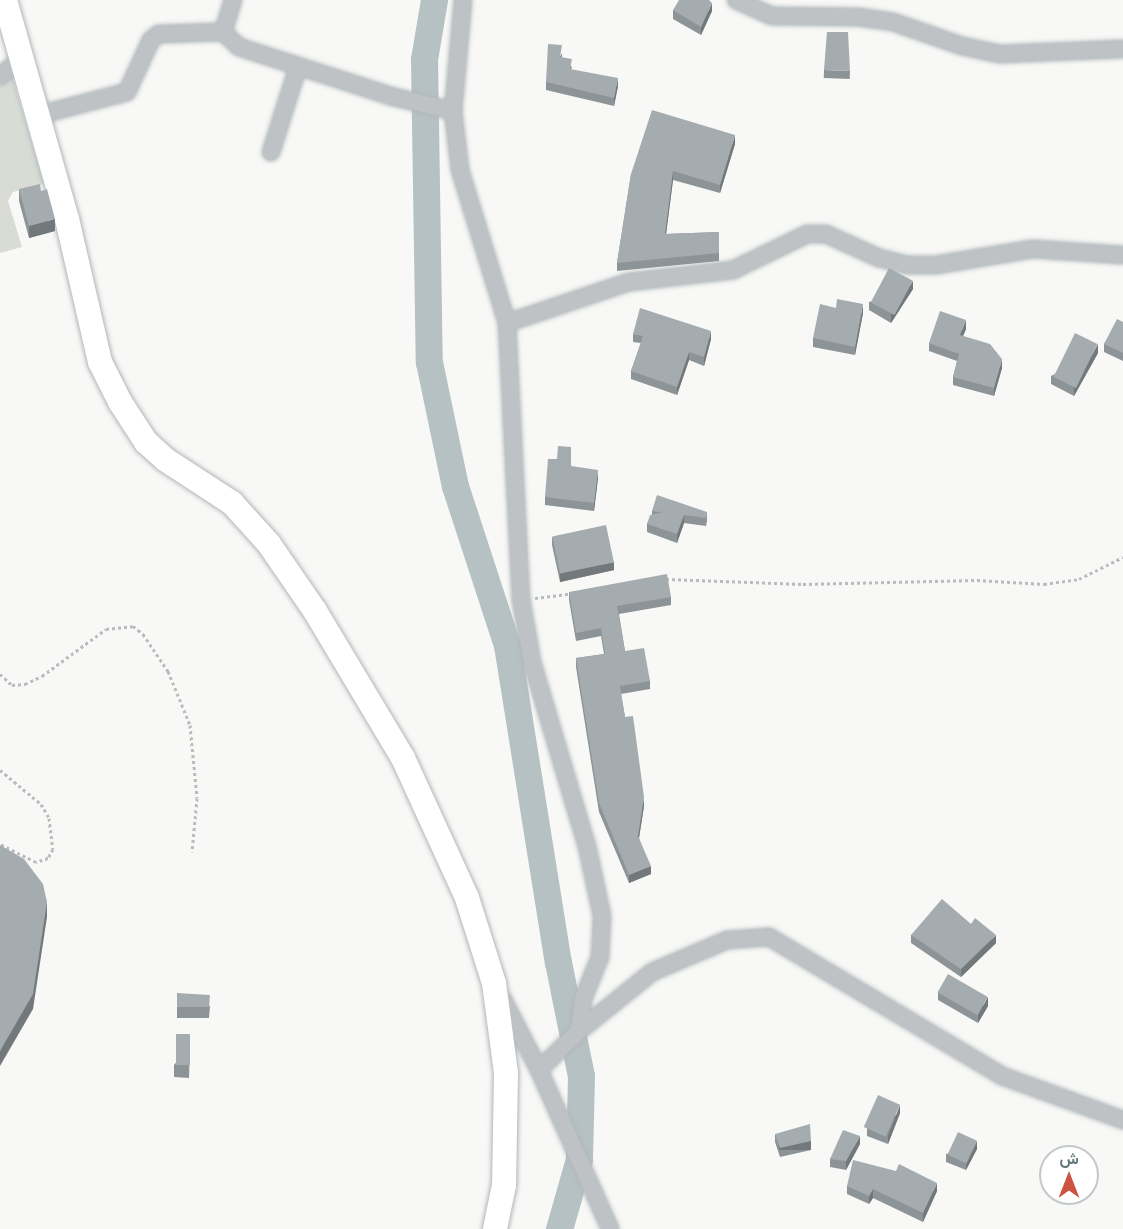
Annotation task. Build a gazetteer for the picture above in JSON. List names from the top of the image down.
{
  "north": "top"
}
